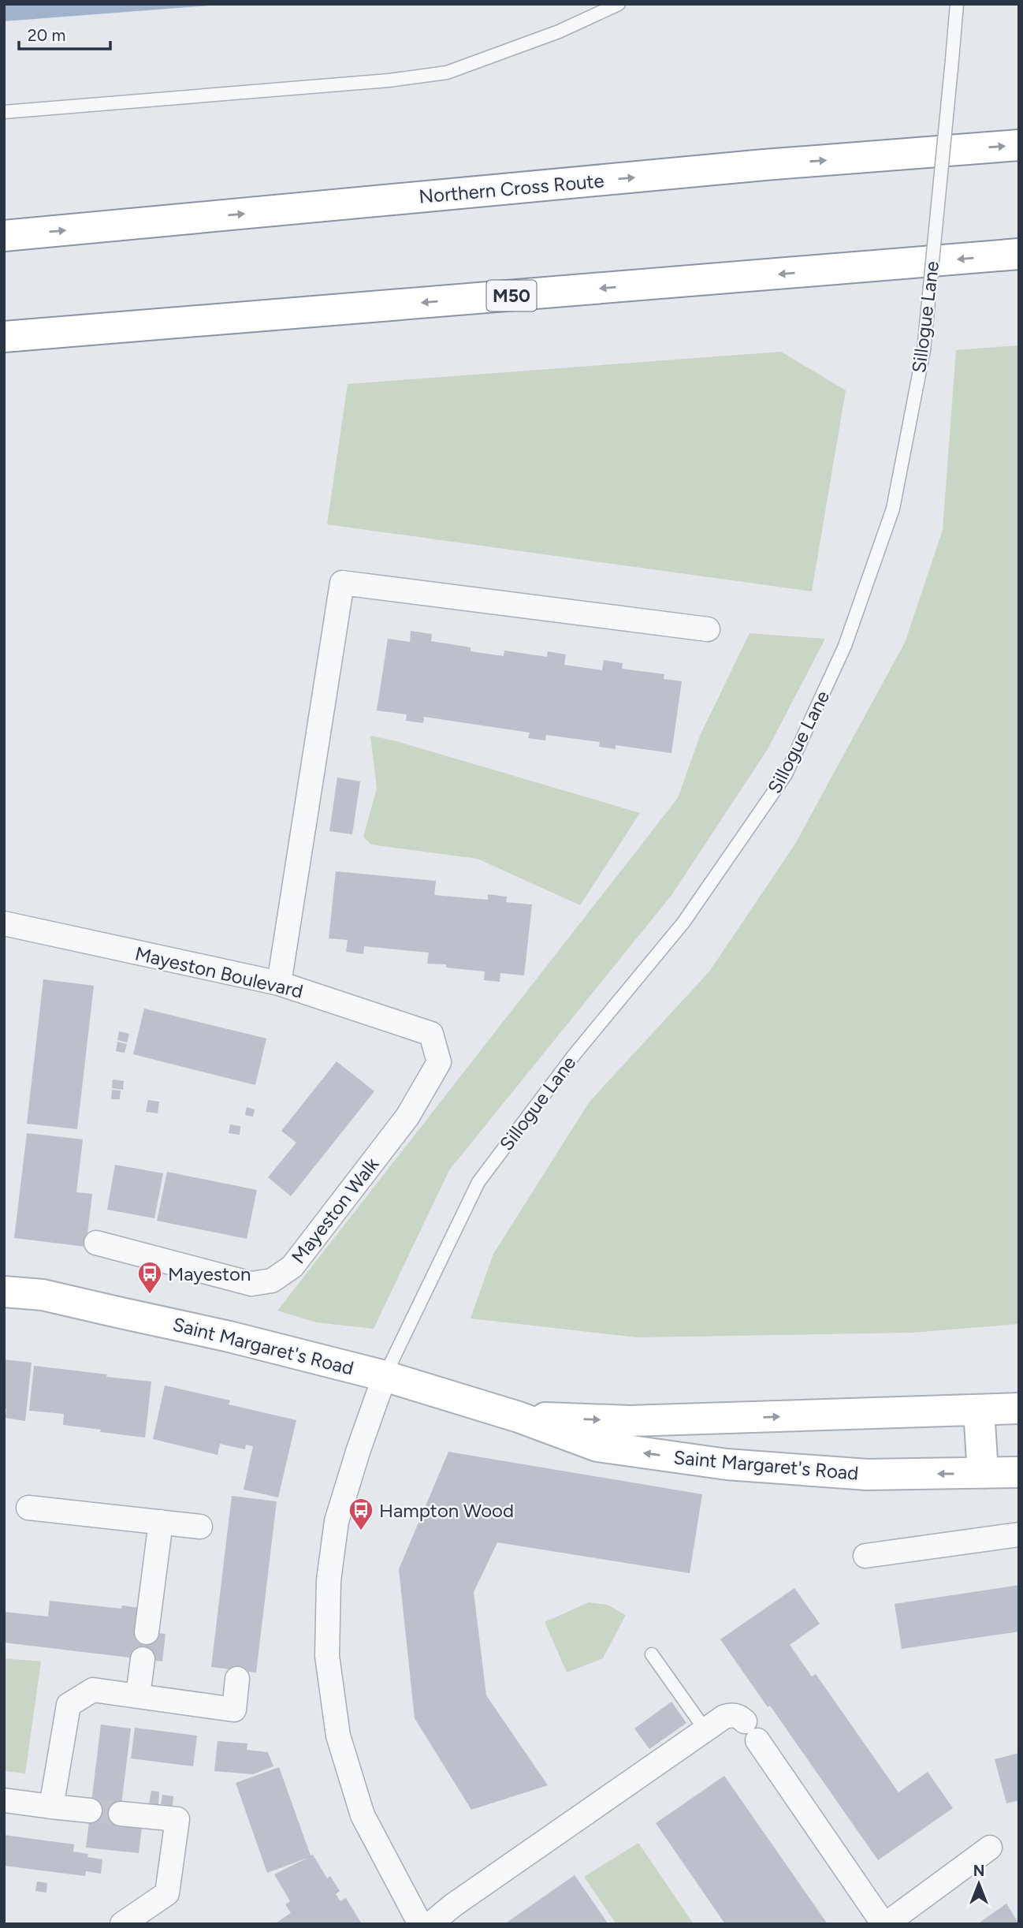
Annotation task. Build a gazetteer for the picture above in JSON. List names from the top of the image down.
{
  "streets": {
    "main road": ["Northern Cross Route", "M50", "Saint Margaret's Road"],
    "street": ["Mayeston Boulevard", "Mayeston Walk"],
    "lane": ["Sillogue Lane"]
  },
  "crossings": [
    ["Sillogue Lane", "Saint Margaret's Road"],
    ["Mayeston Boulevard", "Mayeston Walk"]
  ],
  "places": {
    "bus stop": ["Mayeston", "Hampton Wood"]
  },
  "scale_bar": "20 m",
  "north": "top"
}
